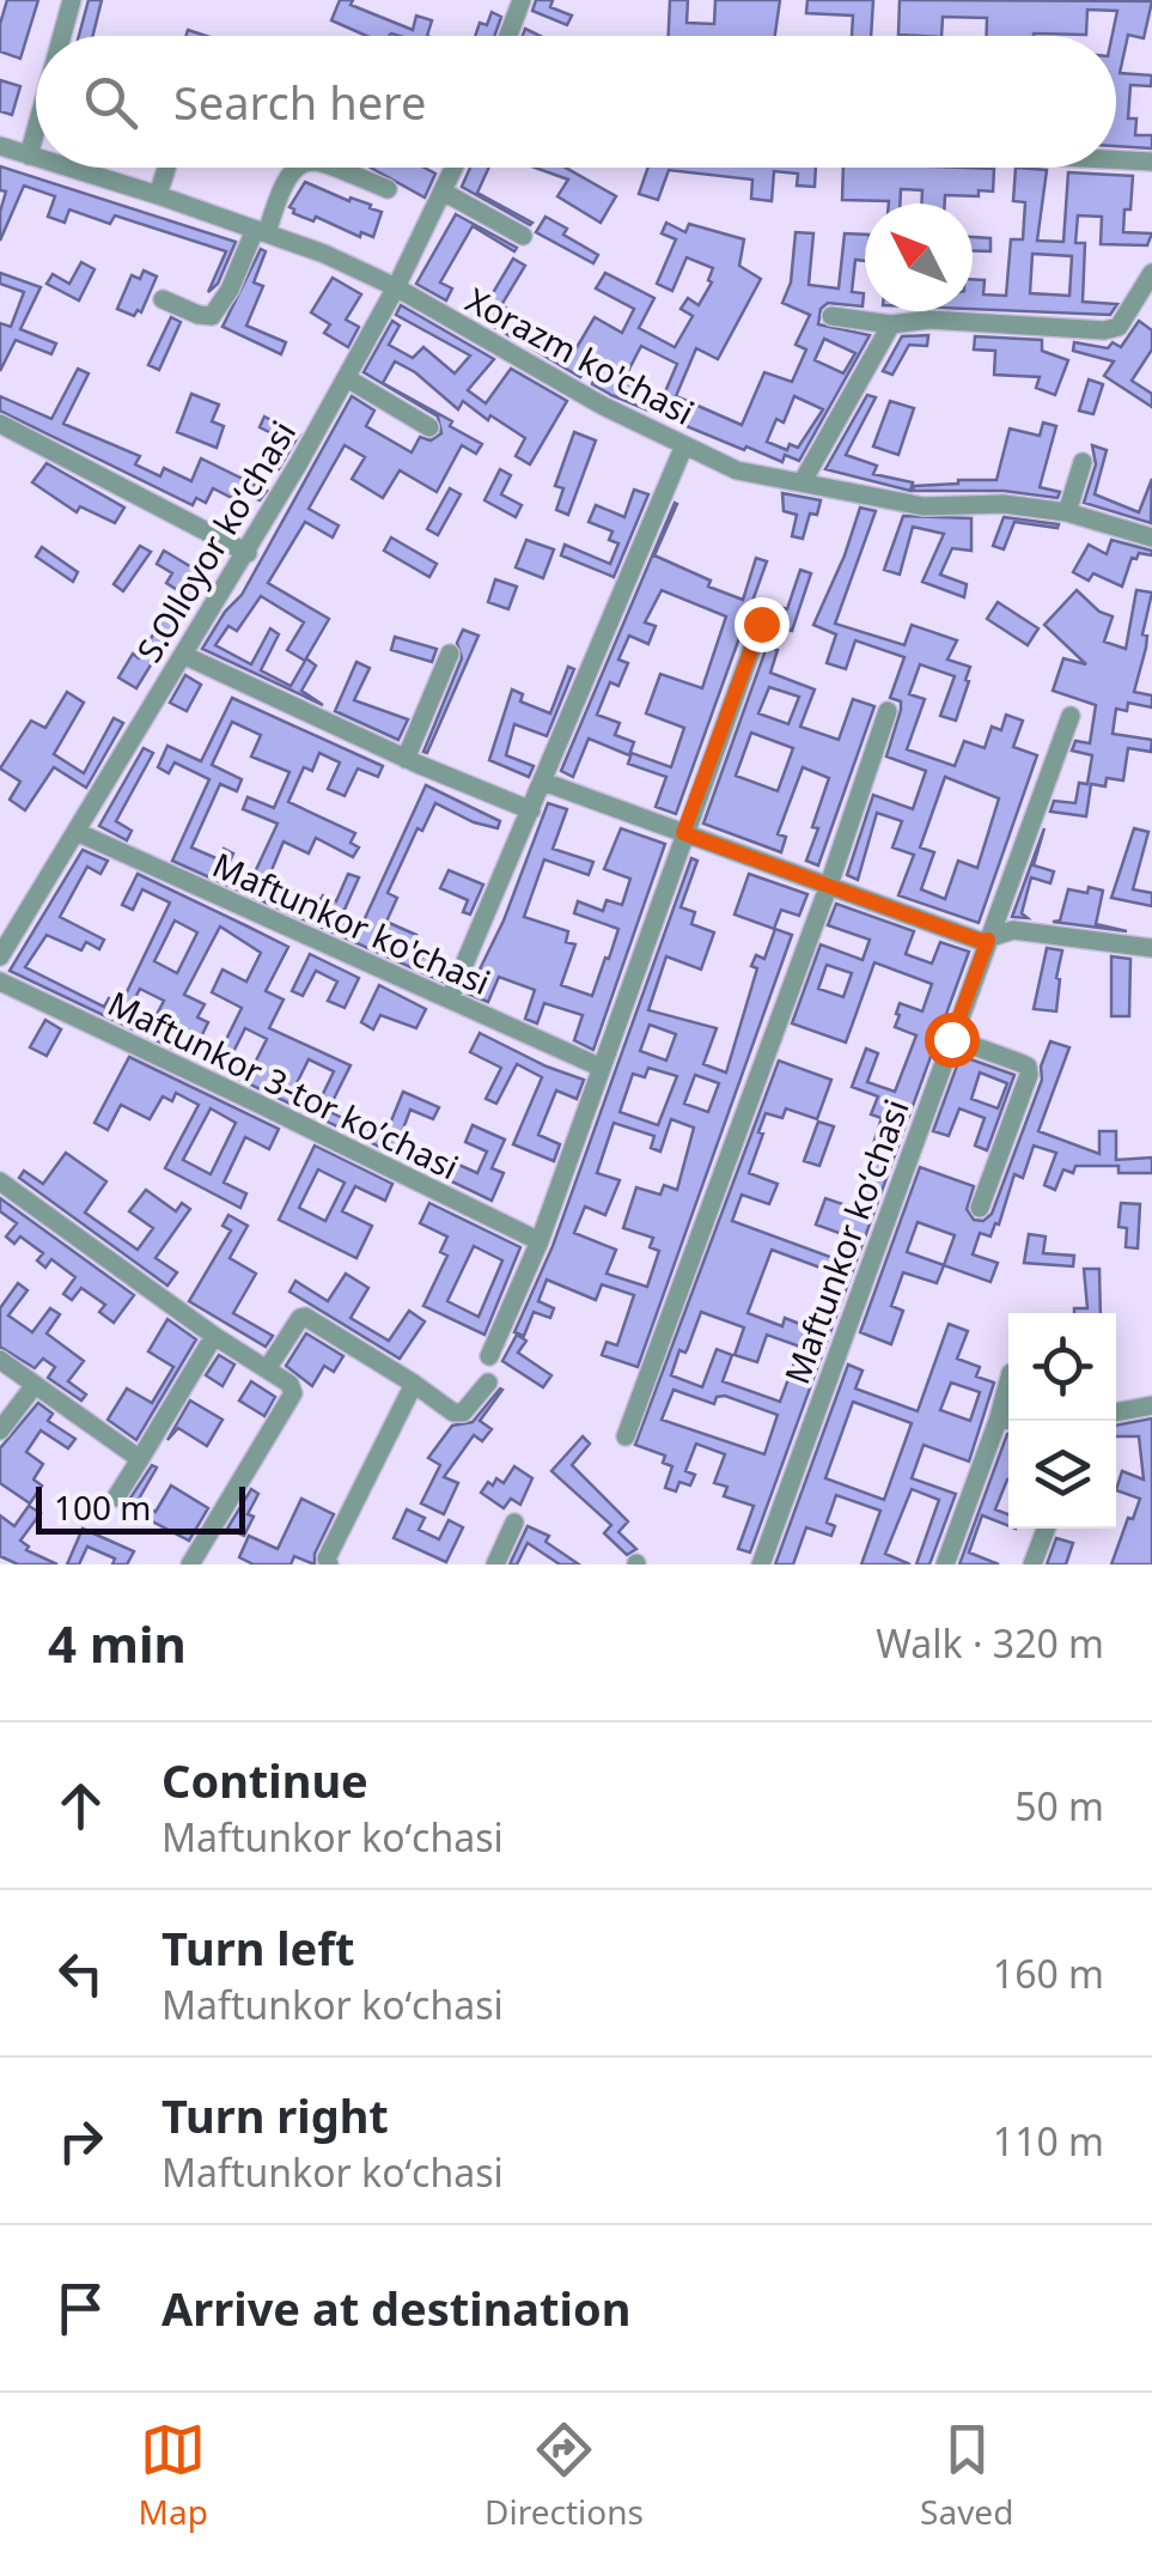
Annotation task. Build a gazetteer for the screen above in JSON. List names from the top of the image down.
{
  "streets": {
    "street": [
      "Xorazm ko'chasi",
      "S.Olloyor koʻchasi",
      "Maftunkor ko'chasi",
      "Maftunkor 3-tor koʼchasi",
      "Maftunkor koʻchasi"
    ]
  },
  "crossings": [
    ["Xorazm ko'chasi", "S.Olloyor koʻchasi"],
    ["S.Olloyor koʻchasi", "Maftunkor ko'chasi"]
  ],
  "scale_bar": "100 m",
  "north": "top left",
  "page": {
    "search": "Search here",
    "scale": "100 m",
    "heading": ["4 min", "Walk · 320 m"],
    "list": [
      ["Continue", "Maftunkor koʻchasi", "50 m"],
      ["Turn left", "Maftunkor koʻchasi", "160 m"],
      ["Turn right", "Maftunkor koʻchasi", "110 m"],
      "Arrive at destination"
    ],
    "nav": ["Map", "Directions", "Saved"]
  }
}
